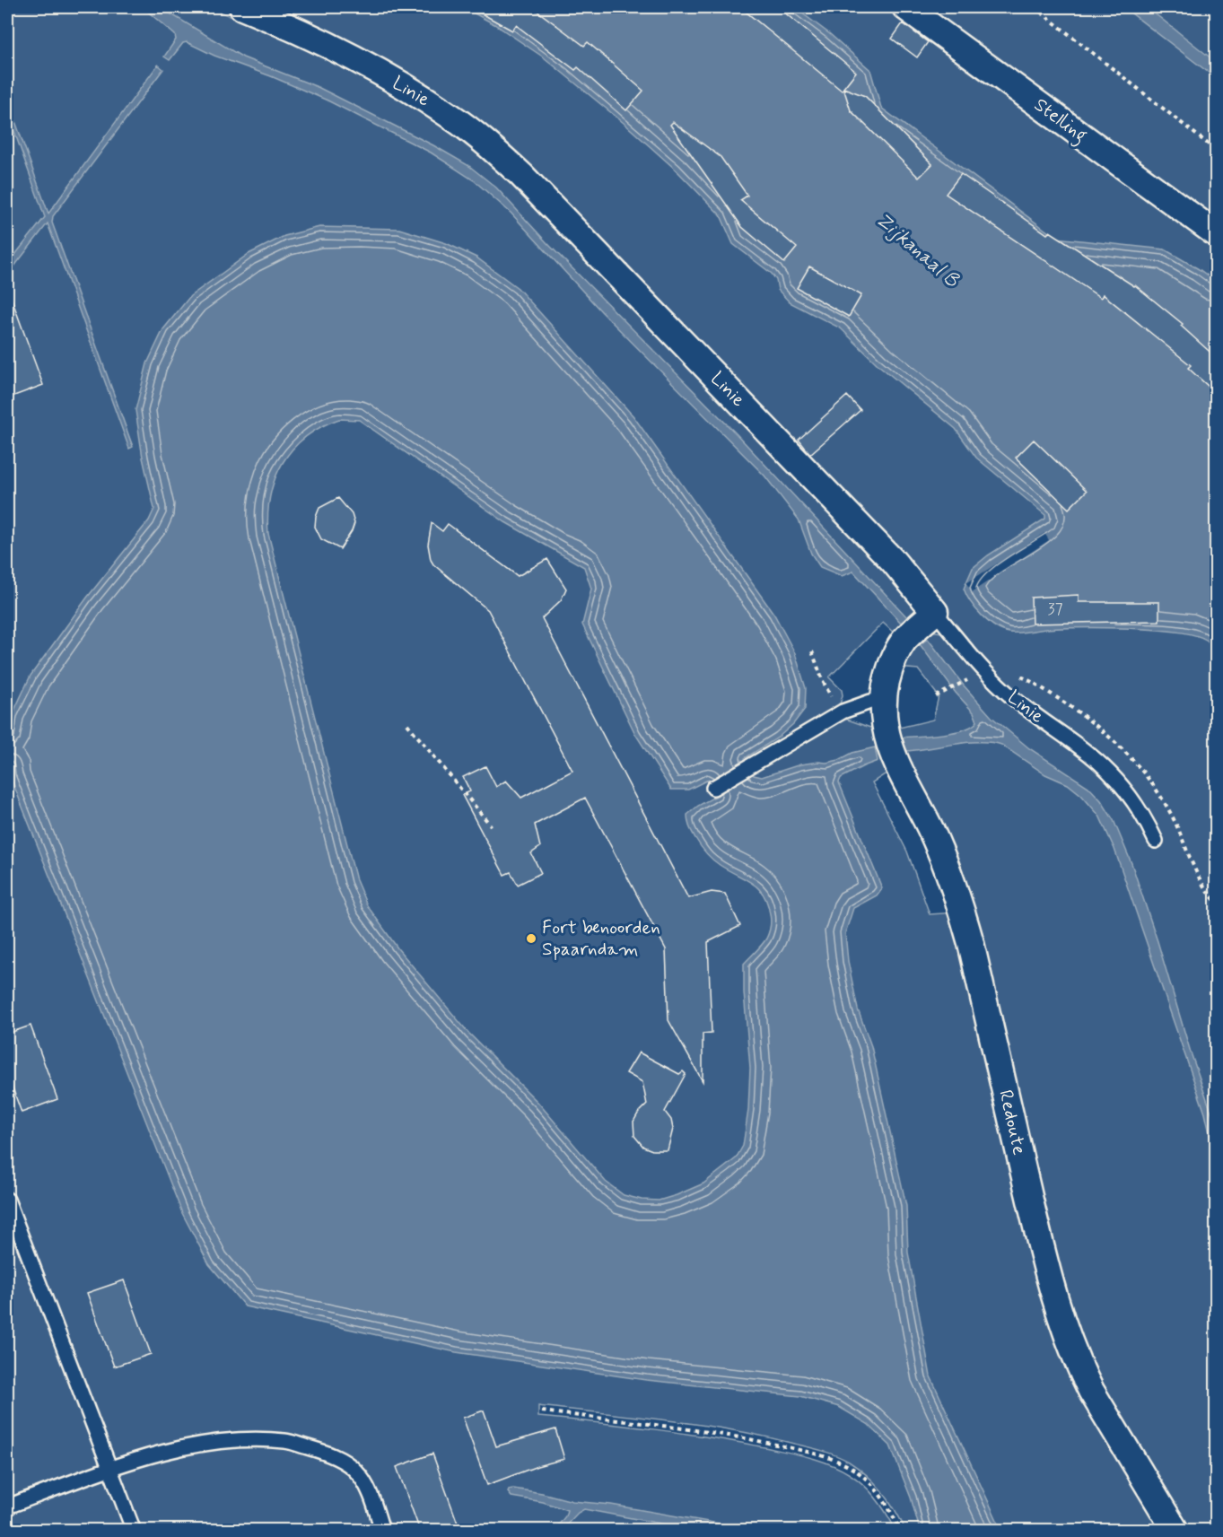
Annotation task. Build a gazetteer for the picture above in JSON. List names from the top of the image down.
{
  "streets": {
    "street": ["Linie", "Stelling", "Redoute"]
  },
  "crossings": [
    ["Linie", "Redoute"]
  ],
  "water": ["Zijkanaal B"],
  "places": ["Fort benoorden Spaarndam"],
  "house_numbers": ["37"]
}
